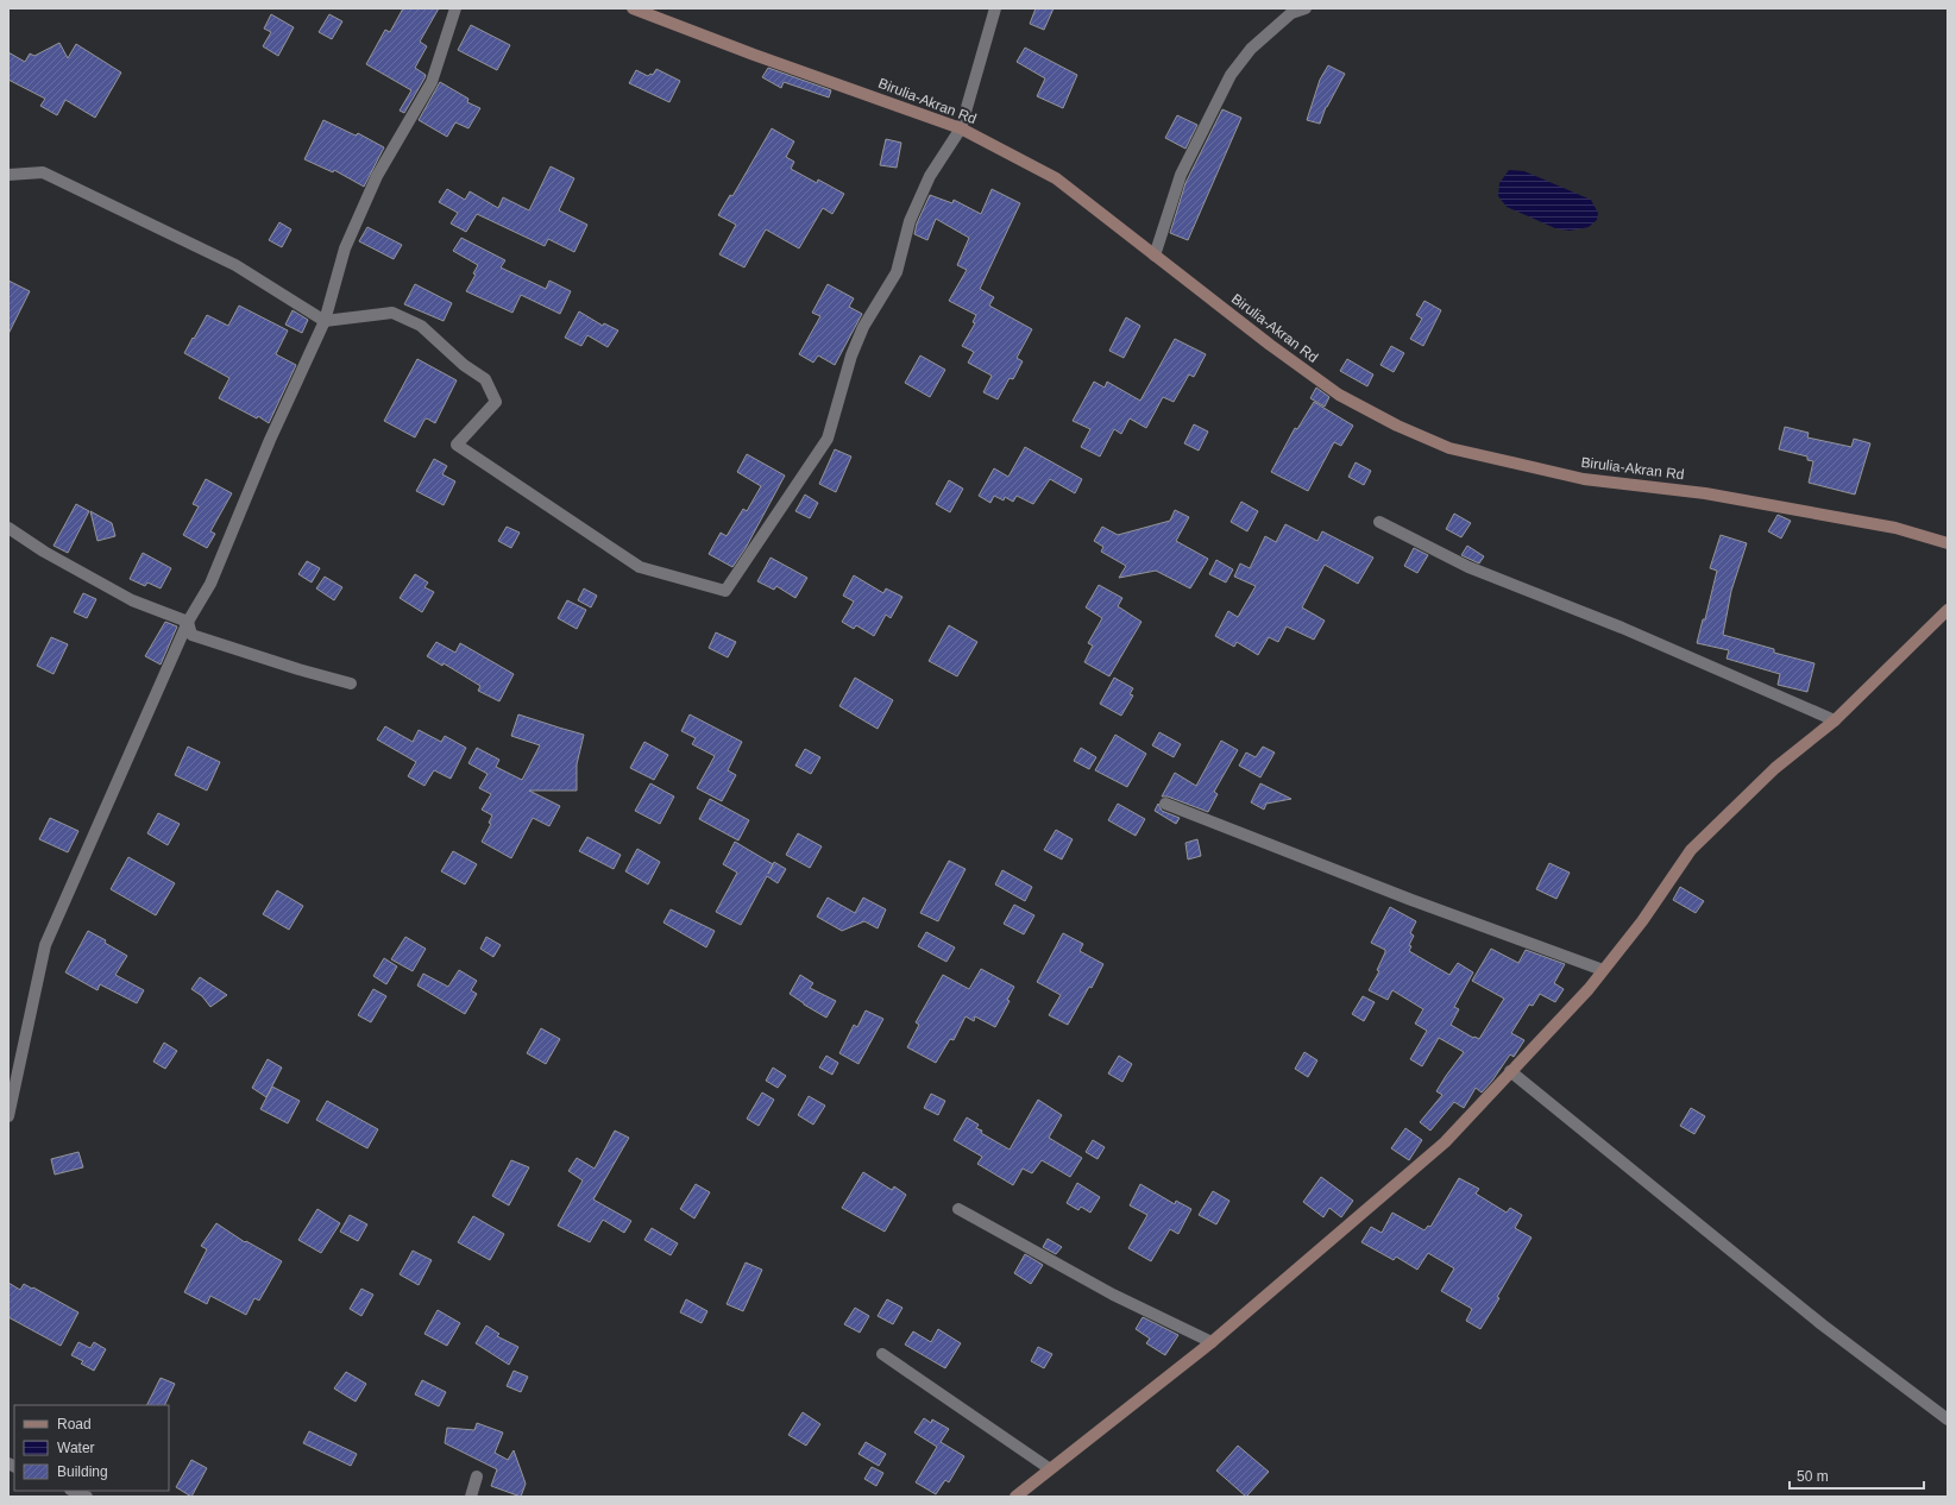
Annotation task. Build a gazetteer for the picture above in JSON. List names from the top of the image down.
{
  "streets": {
    "street": ["Birulia-Akran Rd"]
  },
  "legend": ["Road", "Water", "Building"],
  "scale_bar": "50 m"
}
